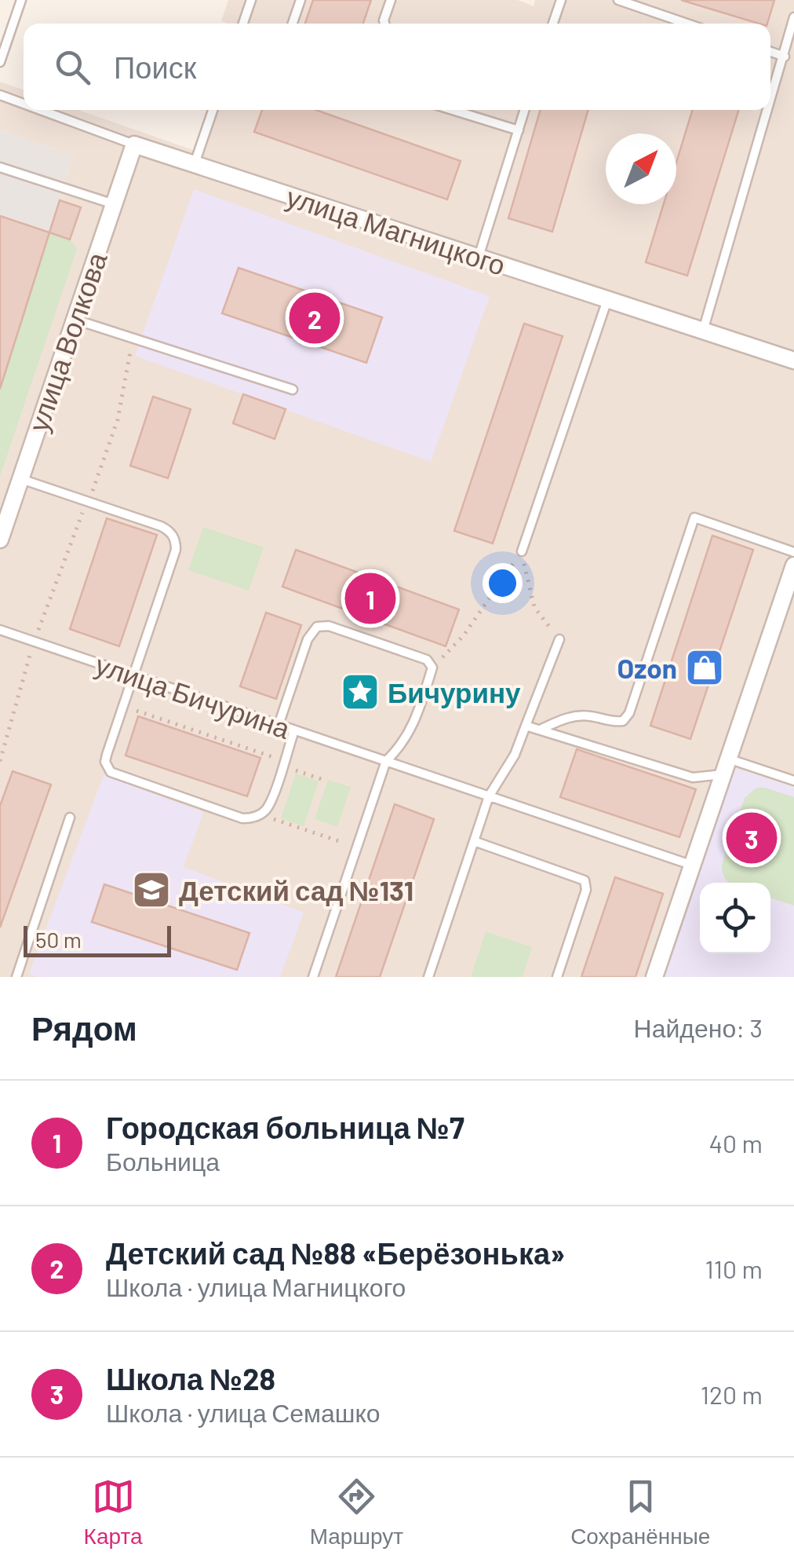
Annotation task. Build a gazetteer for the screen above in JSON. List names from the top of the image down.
{
  "streets": {
    "street": ["улица Магницкого", "улица Волкова"],
    "lane": ["улица Бичурина"]
  },
  "crossings": [
    ["улица Магницкого", "улица Волкова"]
  ],
  "places": {
    "shop": ["Ozon"],
    "place": ["Бичурину"],
    "school or university": ["Детский сад №131"]
  },
  "scale_bar": "50 m",
  "north": "top right",
  "page": {
    "search": "Поиск",
    "pins": ["2", "1", "3"],
    "scale": "50 m",
    "heading": ["Рядом", "Найдено: 3"],
    "list": [
      {
        "mark": "1",
        "name": "Городская больница №7",
        "note": "Больница",
        "value": "40 m"
      },
      {
        "mark": "2",
        "name": "Детский сад №88 «Берёзонька»",
        "note": "Школа · улица Магницкого",
        "value": "110 m"
      },
      {
        "mark": "3",
        "name": "Школа №28",
        "note": "Школа · улица Семашко",
        "value": "120 m"
      }
    ],
    "nav": ["Карта", "Маршрут", "Сохранённые"]
  }
}
